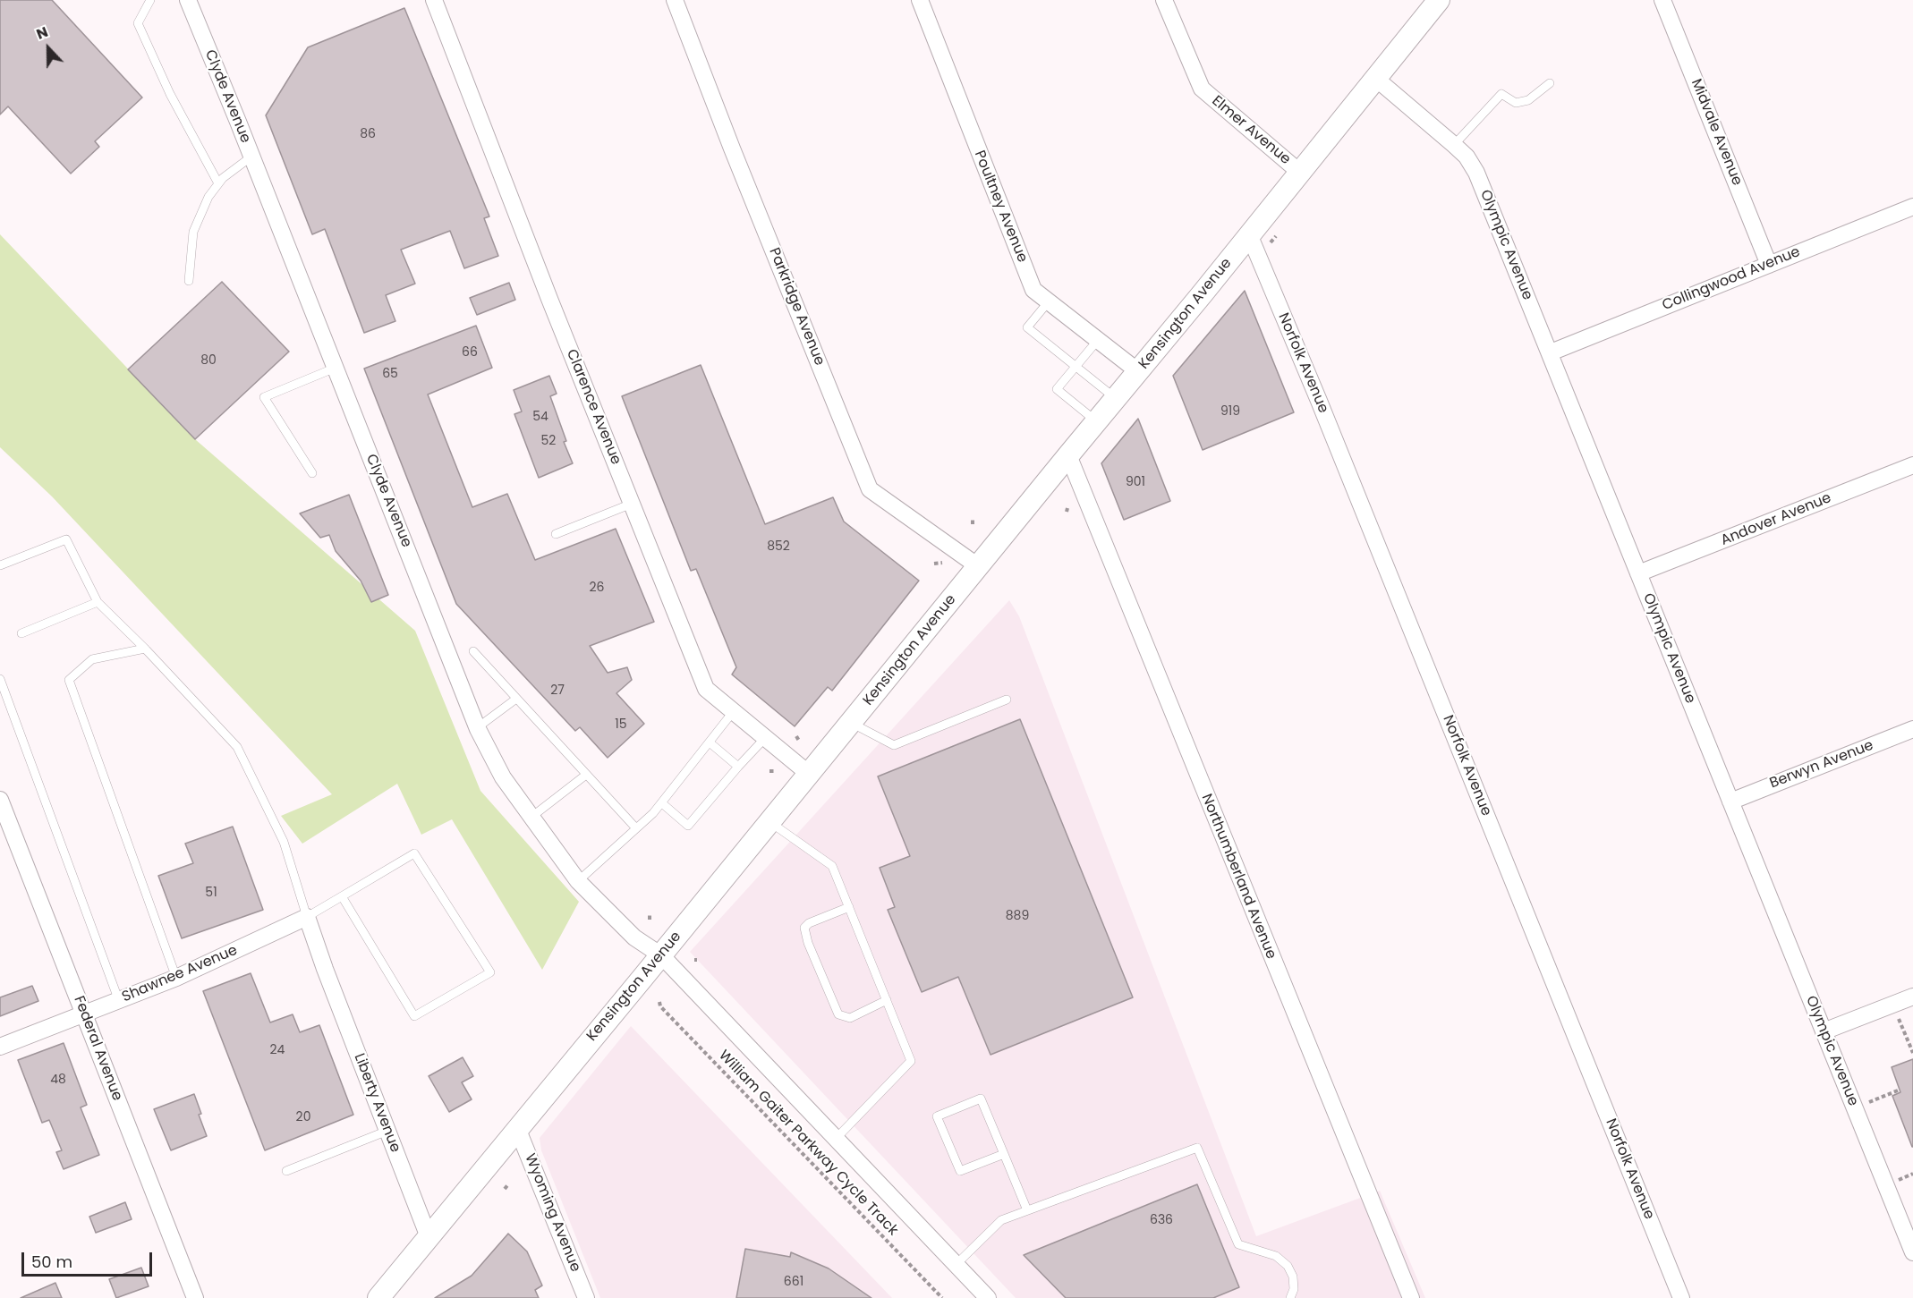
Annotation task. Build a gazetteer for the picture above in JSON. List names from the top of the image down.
{
  "streets": {
    "street": [
      "Clyde Avenue",
      "Elmer Avenue",
      "Midvale Avenue",
      "Poultney Avenue",
      "Olympic Avenue",
      "Collingwood Avenue",
      "Parkridge Avenue",
      "Kensington Avenue",
      "Norfolk Avenue",
      "Clarence Avenue",
      "Andover Avenue",
      "Berwyn Avenue",
      "Northumberland Avenue",
      "Shawnee Avenue",
      "Federal Avenue",
      "Liberty Avenue",
      "Wyoming Avenue"
    ],
    "path": ["William Gaiter Parkway Cycle Track"]
  },
  "crossings": [
    ["Clyde Avenue", "Kensington Avenue"],
    ["Elmer Avenue", "Kensington Avenue"],
    ["Midvale Avenue", "Collingwood Avenue"],
    ["Poultney Avenue", "Kensington Avenue"],
    ["Olympic Avenue", "Collingwood Avenue"],
    ["Olympic Avenue", "Kensington Avenue"],
    ["Olympic Avenue", "Andover Avenue"],
    ["Olympic Avenue", "Berwyn Avenue"],
    ["Parkridge Avenue", "Kensington Avenue"],
    ["Kensington Avenue", "Norfolk Avenue"],
    ["Kensington Avenue", "Clarence Avenue"],
    ["Kensington Avenue", "Northumberland Avenue"],
    ["Kensington Avenue", "Liberty Avenue"],
    ["Kensington Avenue", "Wyoming Avenue"],
    ["Shawnee Avenue", "Federal Avenue"],
    ["Shawnee Avenue", "Liberty Avenue"]
  ],
  "house_numbers": [
    "86",
    "66",
    "80",
    "65",
    "919",
    "54",
    "52",
    "901",
    "852",
    "26",
    "27",
    "15",
    "51",
    "889",
    "24",
    "48",
    "20",
    "636",
    "661"
  ],
  "scale_bar": "50 m",
  "north": "top"
}
